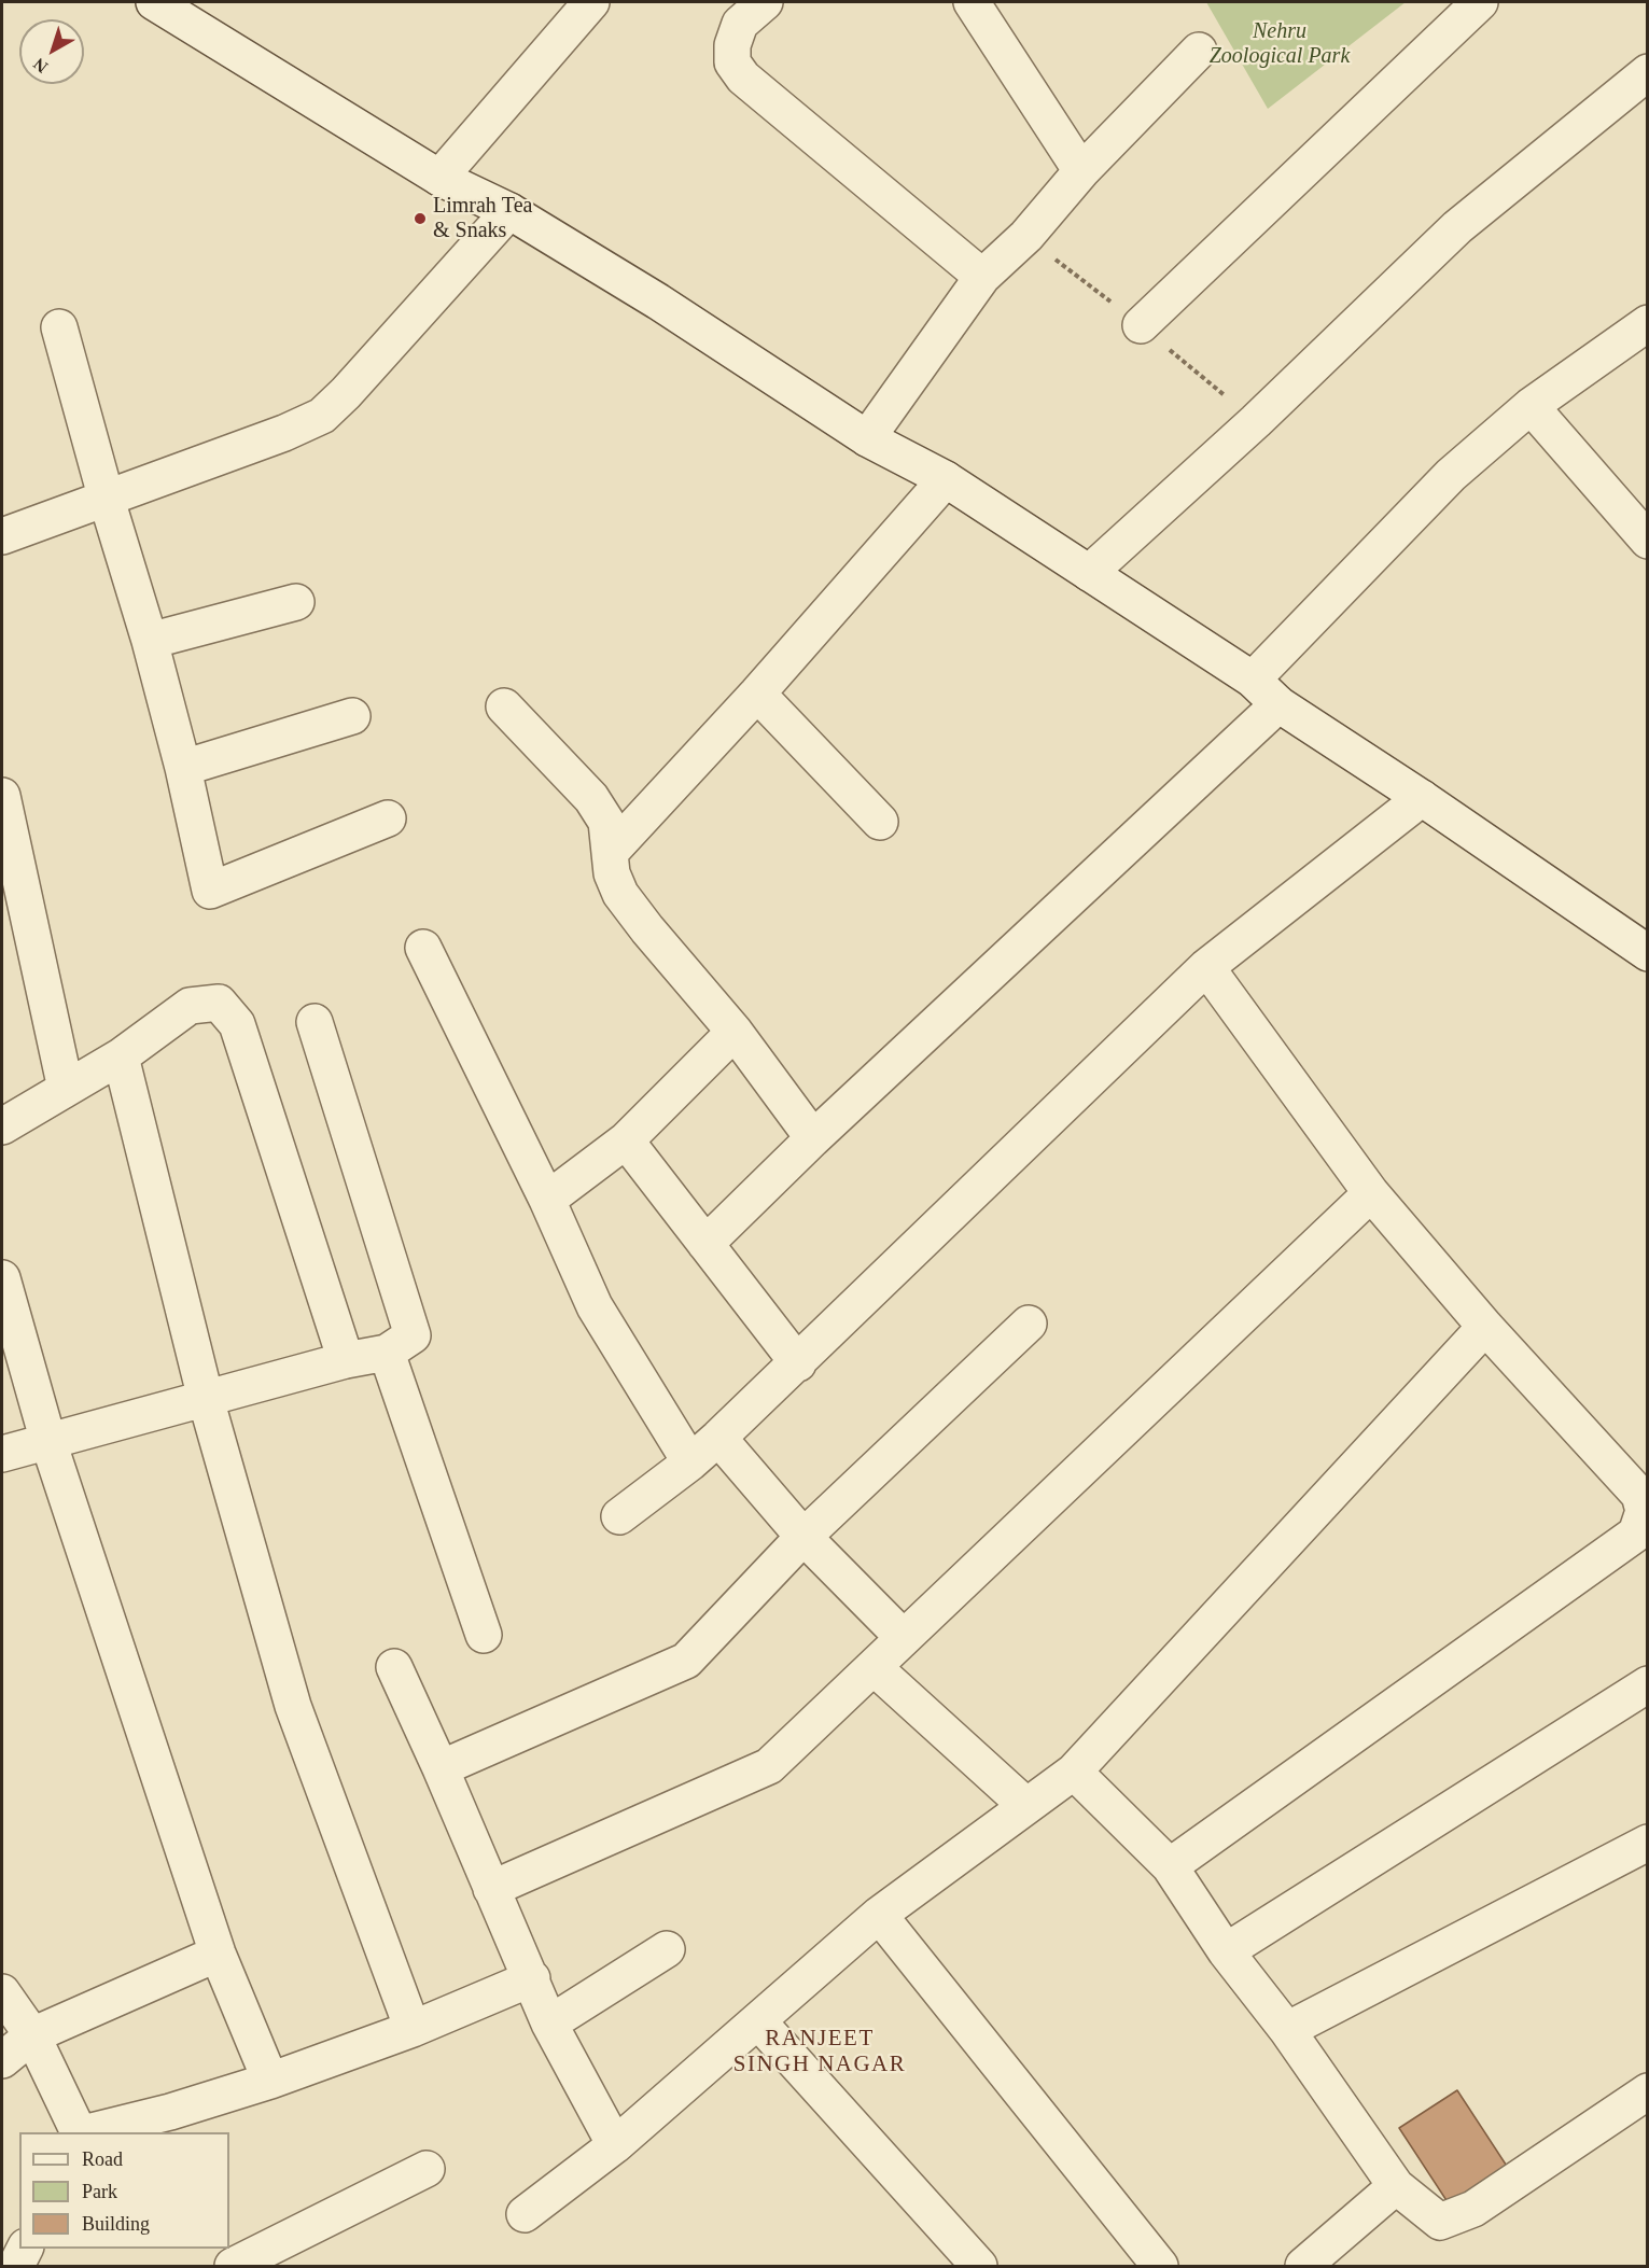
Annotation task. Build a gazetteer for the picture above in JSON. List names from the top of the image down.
{
  "districts": ["RANJEET SINGH NAGAR"],
  "parks": ["Nehru Zoological Park"],
  "places": ["Limrah Tea & Snaks"],
  "legend": ["Road", "Park", "Building"],
  "north": "bottom left"
}
